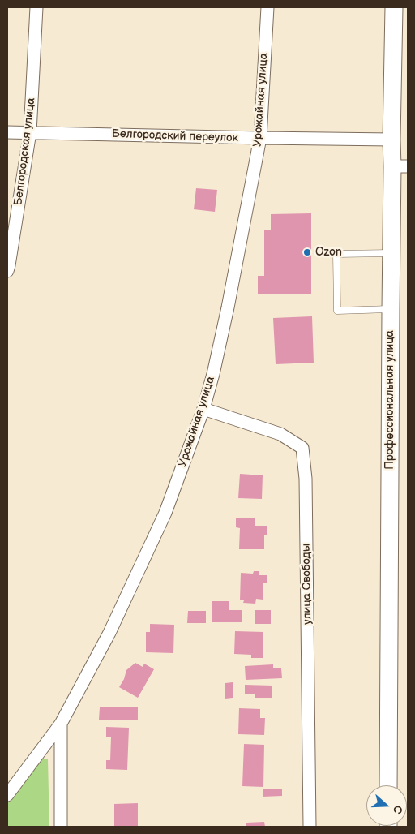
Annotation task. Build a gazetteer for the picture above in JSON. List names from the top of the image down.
{
  "streets": {
    "street": [
      "Урожайная улица",
      "Белгородский переулок",
      "Белгородская улица",
      "Профессиональная улица",
      "улица Свободы"
    ]
  },
  "crossings": [
    ["Урожайная улица", "Белгородский переулок"],
    ["Урожайная улица", "улица Свободы"],
    ["Белгородский переулок", "Белгородская улица"],
    ["Белгородский переулок", "Профессиональная улица"]
  ],
  "places": ["Ozon"],
  "north": "right"
}
